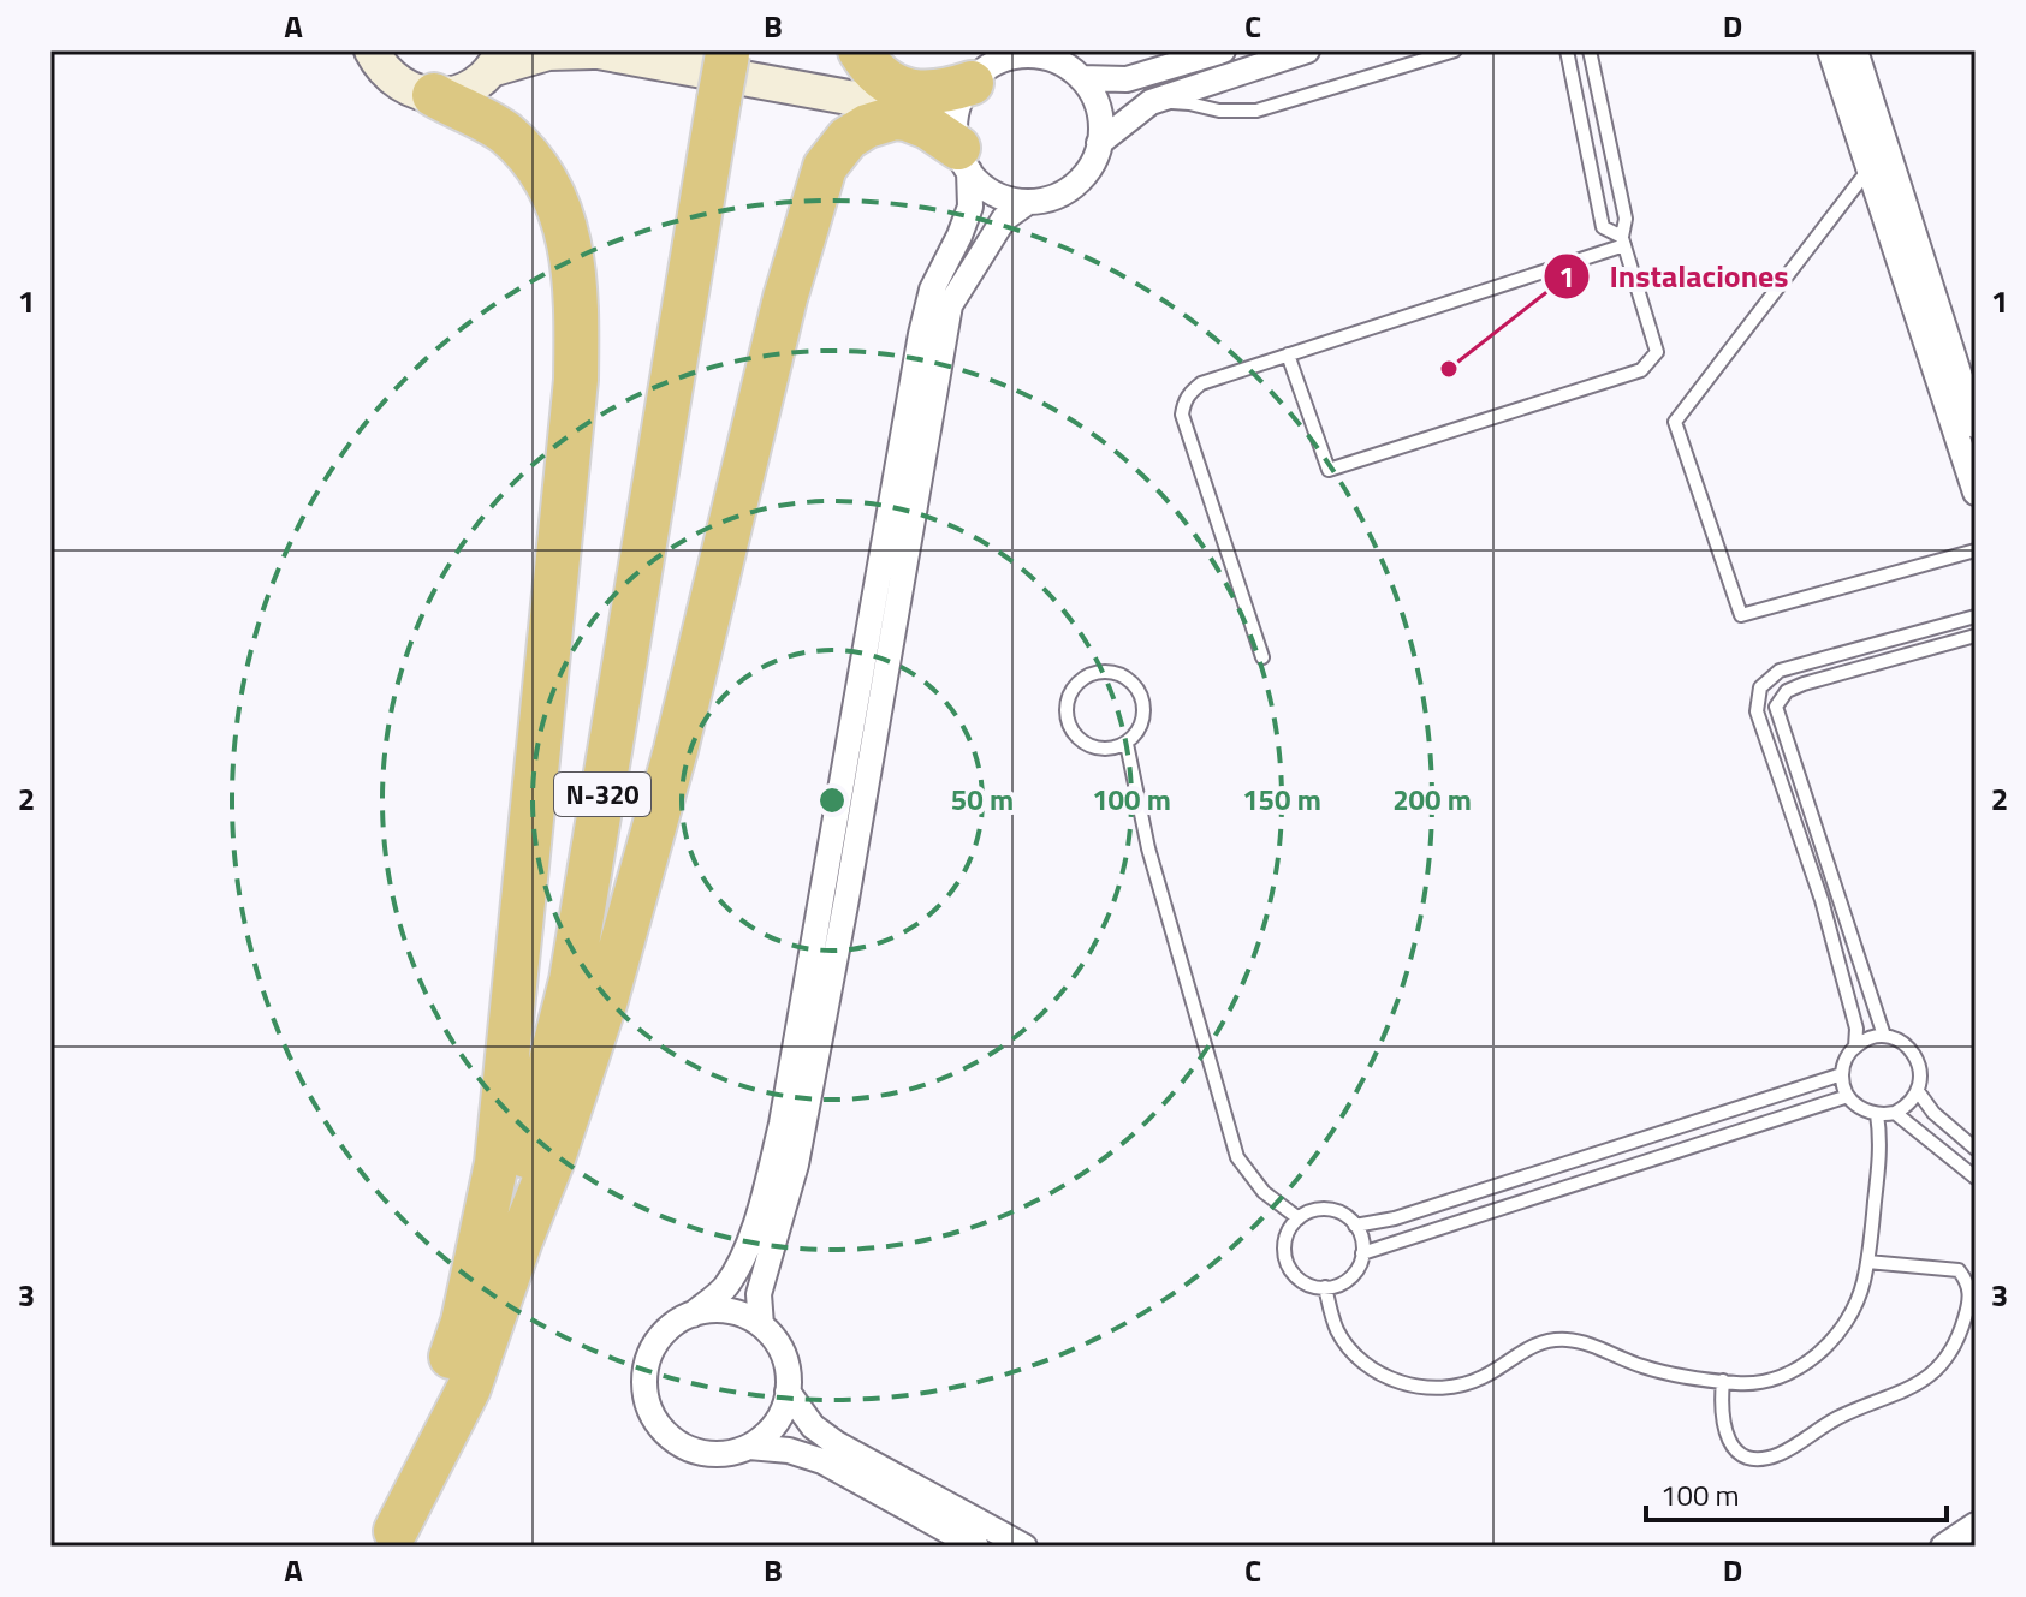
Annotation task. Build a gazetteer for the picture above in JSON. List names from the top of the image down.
{
  "streets": {
    "highway": ["N-320"]
  },
  "places": ["Instalaciones"],
  "scale_bar": "100 m",
  "grid": {
    "columns": [
      "A",
      "B",
      "C",
      "D"
    ],
    "rows": ["1", "2", "3"]
  },
  "rings": [
    "50 m",
    "100 m",
    "150 m",
    "200 m"
  ]
}
